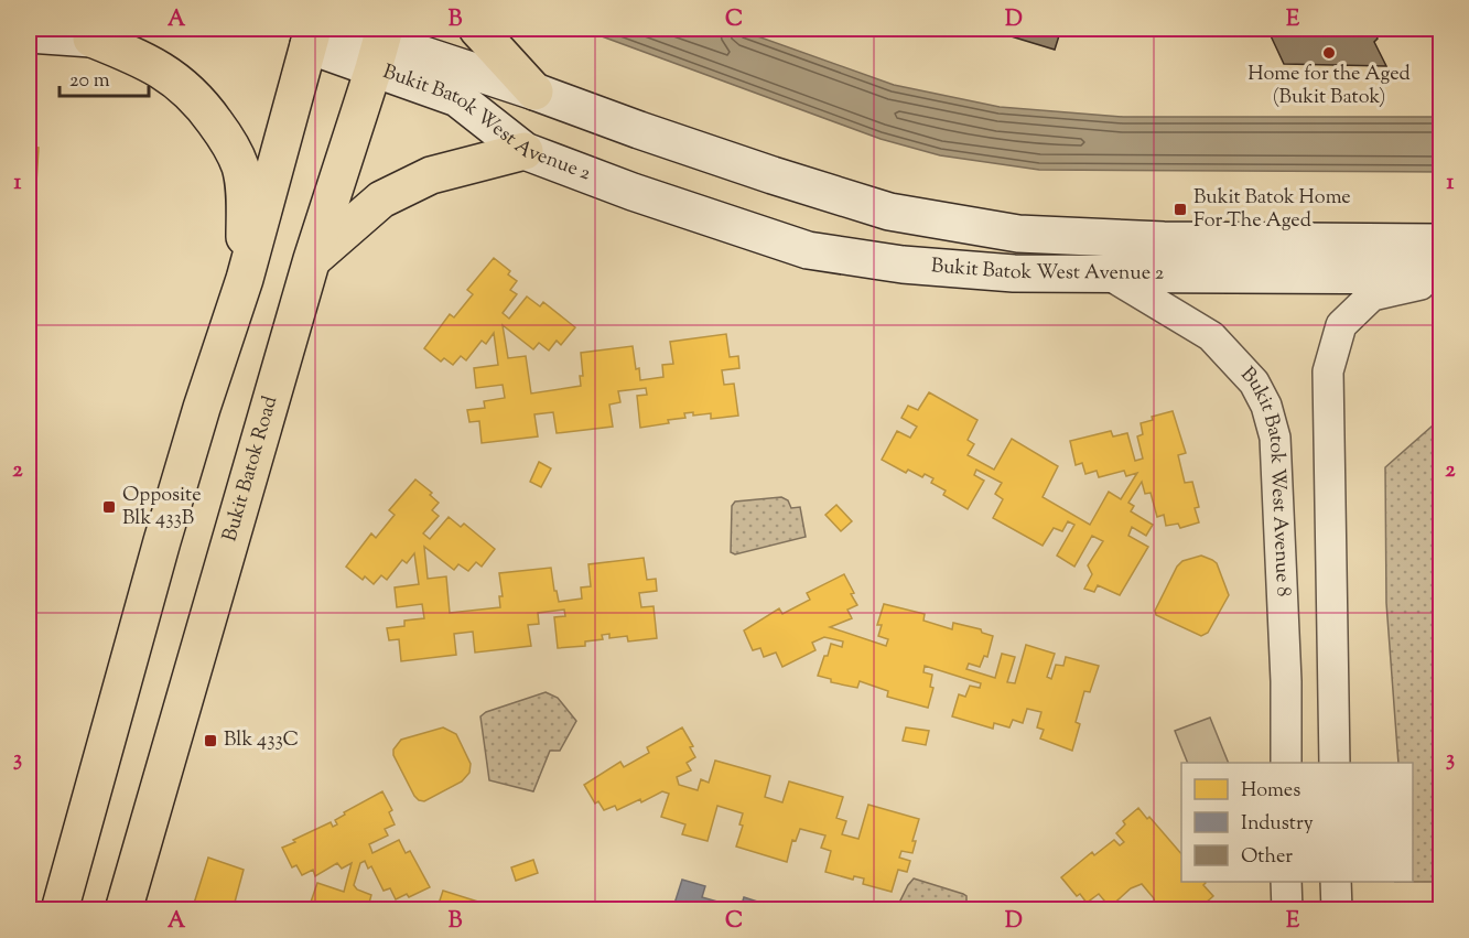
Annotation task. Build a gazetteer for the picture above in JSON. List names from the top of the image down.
{
  "streets": {
    "main road": ["Bukit Batok West Avenue 2", "Bukit Batok Road"],
    "street": ["Bukit Batok West Avenue 8"]
  },
  "crossings": [
    ["Bukit Batok West Avenue 2", "Bukit Batok Road"],
    ["Bukit Batok West Avenue 2", "Bukit Batok West Avenue 8"]
  ],
  "places": {
    "other": ["Home for the Aged (Bukit Batok)"],
    "transit": ["Bukit Batok Home For The Aged", "Opposite Blk 433B", "Blk 433C"]
  },
  "legend": ["Homes", "Industry", "Other"],
  "scale_bar": "20 m",
  "grid": {
    "columns": [
      "A",
      "B",
      "C",
      "D",
      "E"
    ],
    "rows": ["1", "2", "3"]
  }
}
